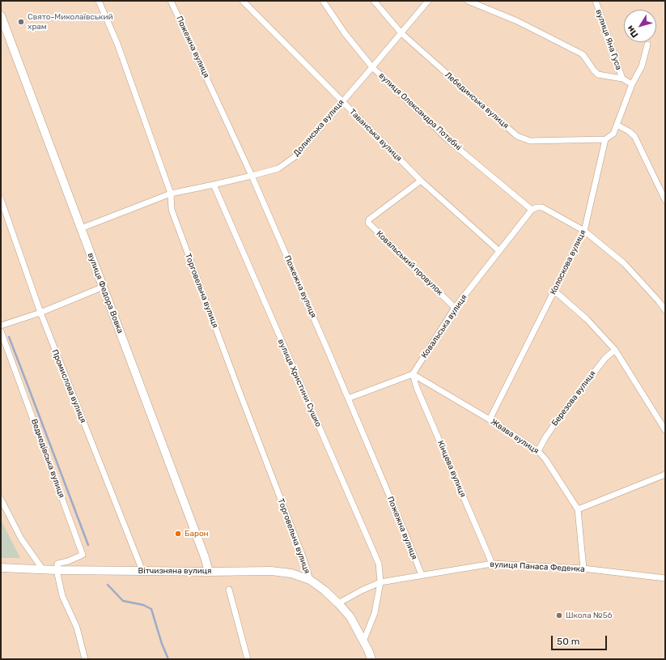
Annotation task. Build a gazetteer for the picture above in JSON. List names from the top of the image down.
{
  "streets": {
    "street": [
      "вулиця Яна Гуса",
      "Пожежна вулиця",
      "Лебединська вулиця",
      "вулиця Олександра Потебні",
      "Долинська вулиця",
      "Таванська вулиця",
      "Колоскова вулиця",
      "Ковальський провулок",
      "Торговельна вулиця",
      "вулиця Федора Вовка",
      "Ковальська вулиця",
      "вулиця Христини Сушко",
      "Промислова вулиця",
      "Березова вулиця",
      "Жвава вулиця",
      "Ведмедівська вулиця",
      "Кінцева вулиця",
      "вулиця Панаса Феденка",
      "Вітчизняна вулиця"
    ]
  },
  "crossings": [
    ["Пожежна вулиця", "Долинська вулиця"],
    ["Пожежна вулиця", "вулиця Панаса Феденка"],
    ["Лебединська вулиця", "Долинська вулиця"],
    ["Лебединська вулиця", "Колоскова вулиця"],
    ["вулиця Олександра Потебні", "Долинська вулиця"],
    ["вулиця Олександра Потебні", "Ковальська вулиця"],
    ["Долинська вулиця", "Таванська вулиця"],
    ["Долинська вулиця", "Торговельна вулиця"],
    ["Долинська вулиця", "вулиця Федора Вовка"],
    ["Долинська вулиця", "вулиця Христини Сушко"],
    ["Таванська вулиця", "Ковальський провулок"],
    ["Таванська вулиця", "Ковальська вулиця"],
    ["Колоскова вулиця", "Жвава вулиця"],
    ["Ковальський провулок", "Ковальська вулиця"],
    ["Торговельна вулиця", "Вітчизняна вулиця"],
    ["вулиця Федора Вовка", "Вітчизняна вулиця"],
    ["Ковальська вулиця", "Жвава вулиця"],
    ["Ковальська вулиця", "Кінцева вулиця"],
    ["вулиця Христини Сушко", "вулиця Панаса Феденка"],
    ["вулиця Христини Сушко", "Вітчизняна вулиця"],
    ["Промислова вулиця", "Вітчизняна вулиця"],
    ["Березова вулиця", "Жвава вулиця"],
    ["Жвава вулиця", "Кінцева вулиця"],
    ["Жвава вулиця", "вулиця Панаса Феденка"],
    ["Ведмедівська вулиця", "Вітчизняна вулиця"],
    ["Кінцева вулиця", "вулиця Панаса Феденка"],
    ["вулиця Панаса Феденка", "Вітчизняна вулиця"]
  ],
  "places": ["Свято-Миколаївський храм", "Барон", "Школа №56"],
  "scale_bar": "50 m",
  "north": "bottom left"
}
